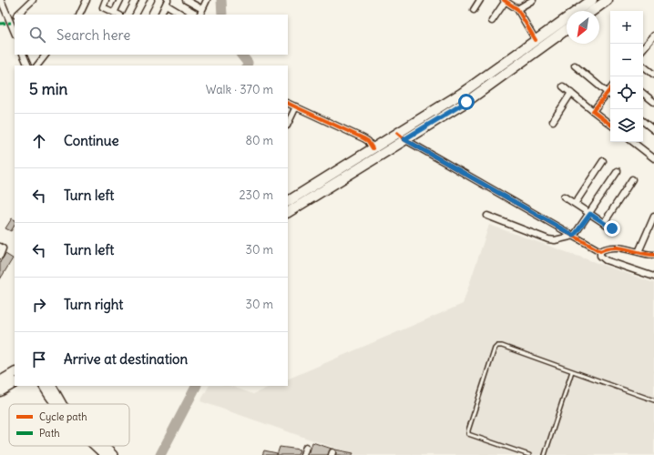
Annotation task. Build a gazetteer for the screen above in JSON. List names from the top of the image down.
{
  "legend": ["Cycle path", "Path"],
  "north": "bottom left",
  "page": {
    "map_buttons": ["+", "−"],
    "search": "Search here",
    "heading": ["5 min", "Walk · 370 m"],
    "list": [
      ["Continue", "80 m"],
      ["Turn left", "230 m"],
      ["Turn left", "30 m"],
      ["Turn right", "30 m"],
      "Arrive at destination"
    ]
  }
}
